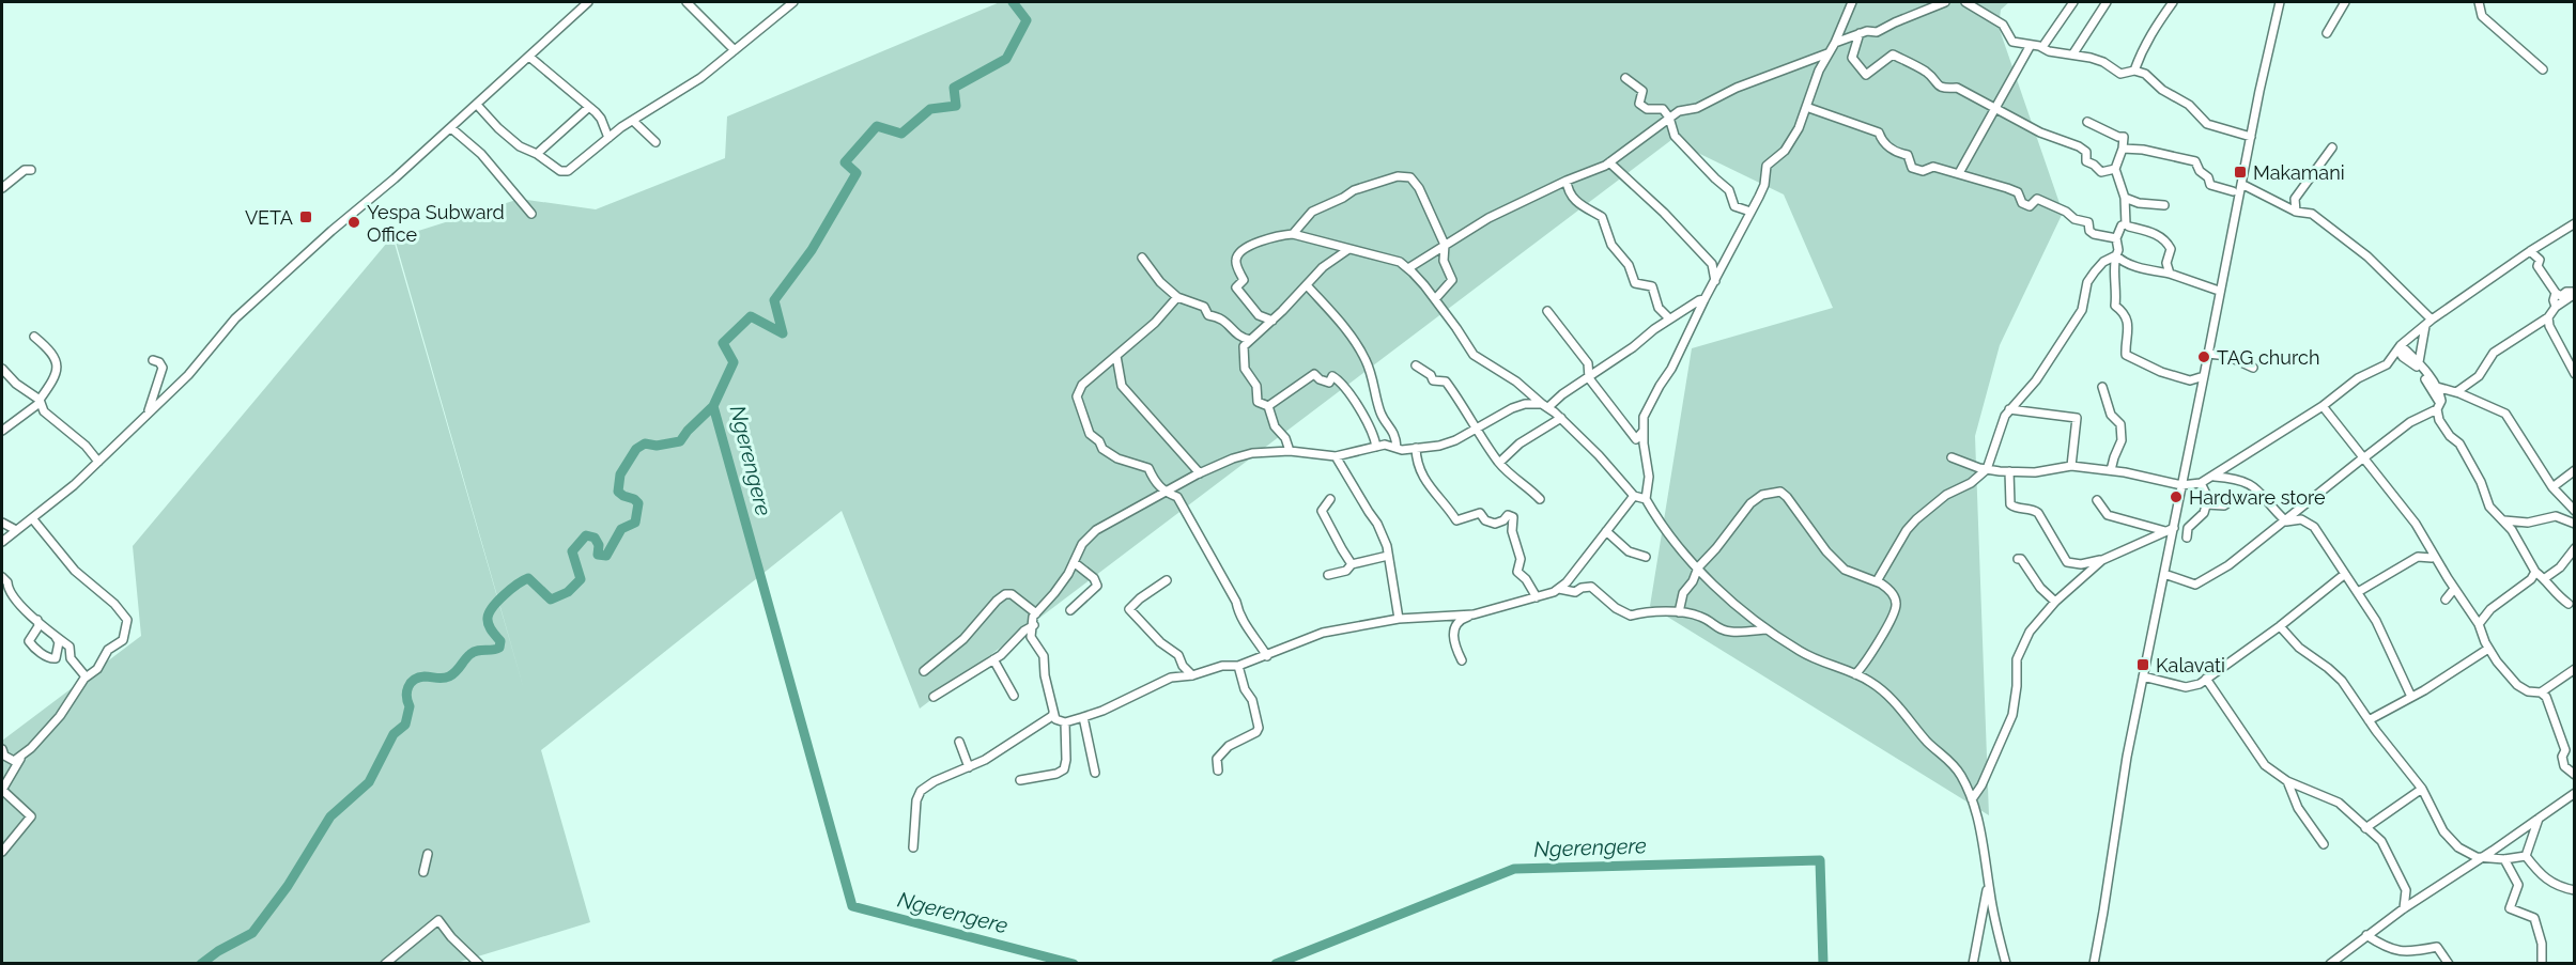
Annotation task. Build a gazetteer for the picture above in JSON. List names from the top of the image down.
{
  "water": ["Ngerengere"],
  "places": {
    "transit": ["Makamani", "VETA", "Kalavati"],
    "other": ["Yespa Subward Office", "TAG church", "Hardware store"]
  }
}
